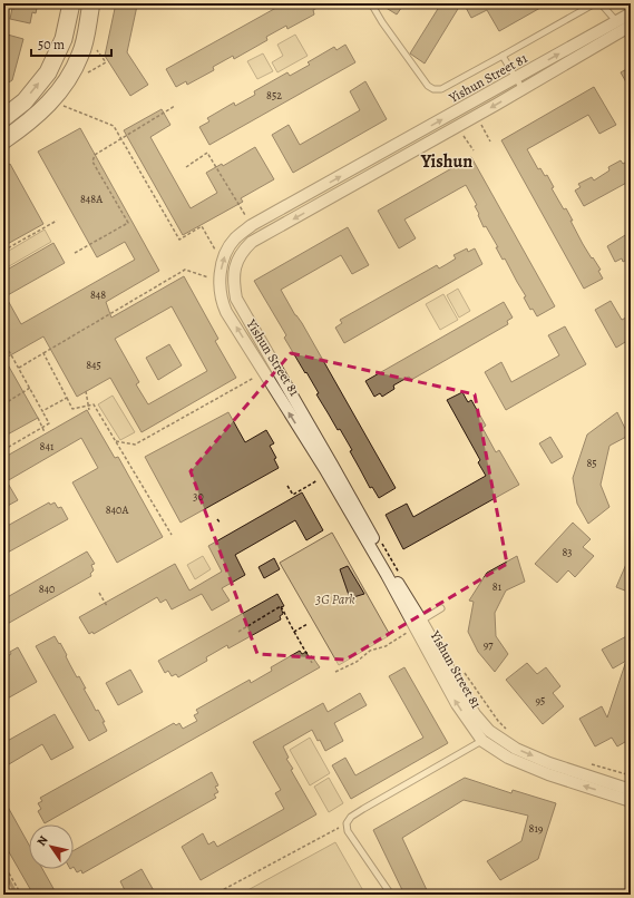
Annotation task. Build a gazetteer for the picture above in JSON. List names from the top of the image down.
{
  "streets": {
    "street": ["Yishun Street 81"]
  },
  "districts": ["Yishun"],
  "parks": ["3G Park"],
  "house_numbers": [
    "852",
    "848A",
    "848",
    "845",
    "841",
    "85",
    "30",
    "840A",
    "83",
    "81",
    "840",
    "97",
    "95",
    "819"
  ],
  "scale_bar": "50 m",
  "north": "top left"
}
